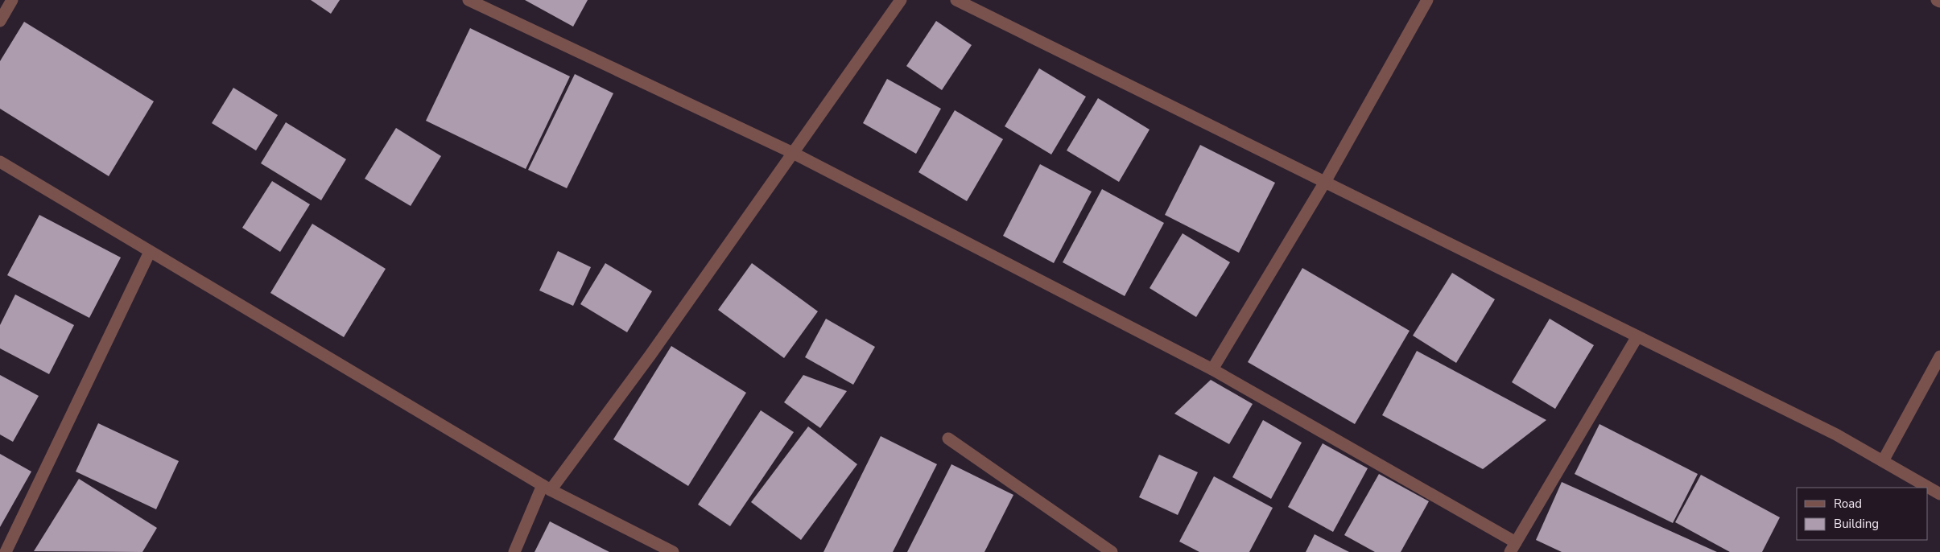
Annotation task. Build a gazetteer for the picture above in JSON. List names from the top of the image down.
{
  "legend": ["Road", "Building"]
}
